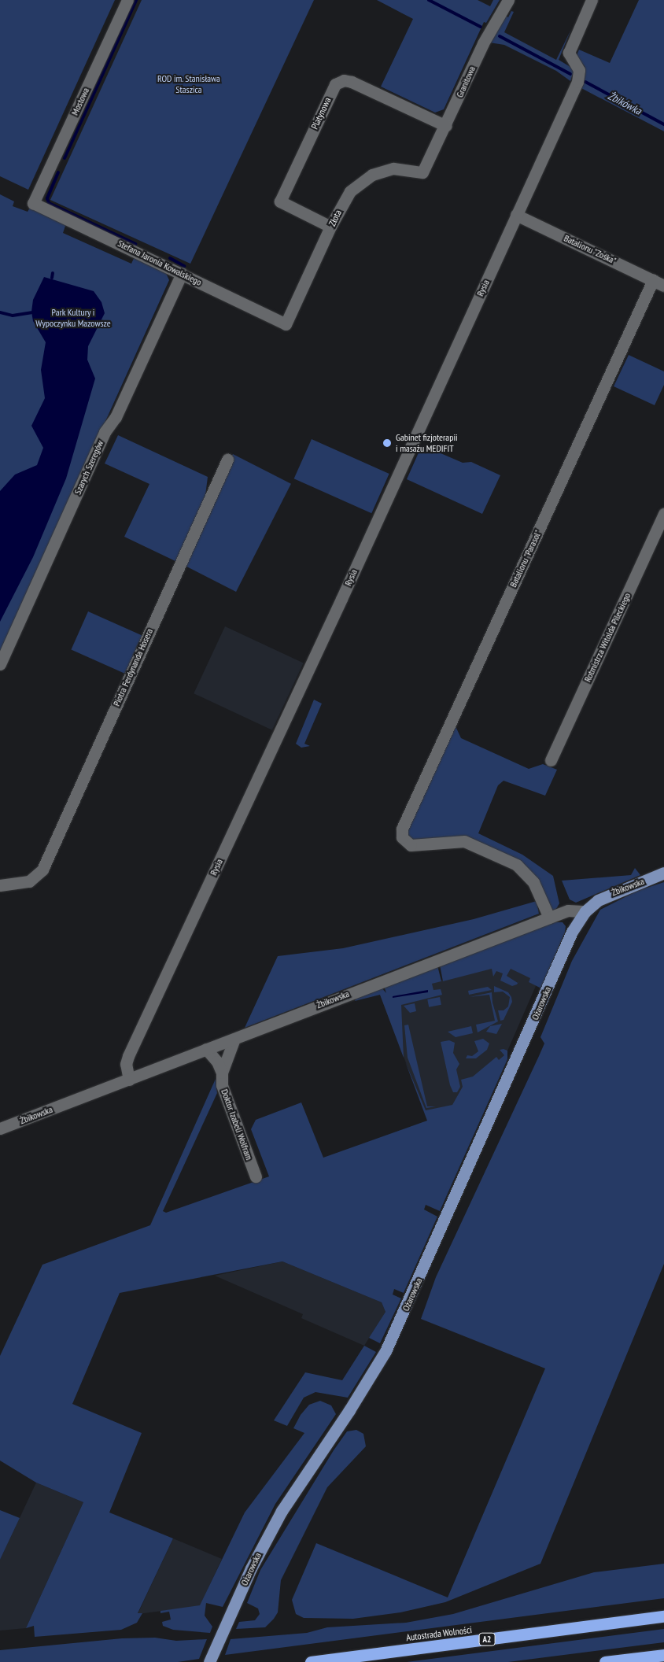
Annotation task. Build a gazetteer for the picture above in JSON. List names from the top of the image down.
{
  "streets": {
    "highway": ["Autostrada Wolności", "A2"],
    "main road": ["Żbikowska", "Ożarowska"],
    "street": [
      "Granitowa",
      "Mostowa",
      "Platynowa",
      "Złota",
      "Batalionu \"Zośka\"",
      "Stefana Jaronia Kowalskiego",
      "Rysia",
      "Szarych Szeregów",
      "Batalionu \"Parasol\"",
      "Rotmistrza Witolda Pileckiego",
      "Piotra Ferdynanda Hosera",
      "Doktor Izabeli Wolfram"
    ]
  },
  "crossings": [
    ["Granitowa", "Platynowa"],
    ["Granitowa", "Złota"],
    ["Mostowa", "Stefana Jaronia Kowalskiego"],
    ["Platynowa", "Złota"],
    ["Złota", "Stefana Jaronia Kowalskiego"],
    ["Batalionu \"Zośka\"", "Rysia"],
    ["Batalionu \"Zośka\"", "Batalionu \"Parasol\""],
    ["Stefana Jaronia Kowalskiego", "Szarych Szeregów"],
    ["Rysia", "Żbikowska"],
    ["Batalionu \"Parasol\"", "Żbikowska"],
    ["Żbikowska", "Ożarowska"],
    ["Żbikowska", "Doktor Izabeli Wolfram"]
  ],
  "water": ["Żbikówka"],
  "parks": ["ROD im. Stanisława Staszica", "Park Kultury i Wypoczynku Mazowsze"],
  "places": ["Gabinet fizjoterapii i masażu MEDIFIT"]
}
